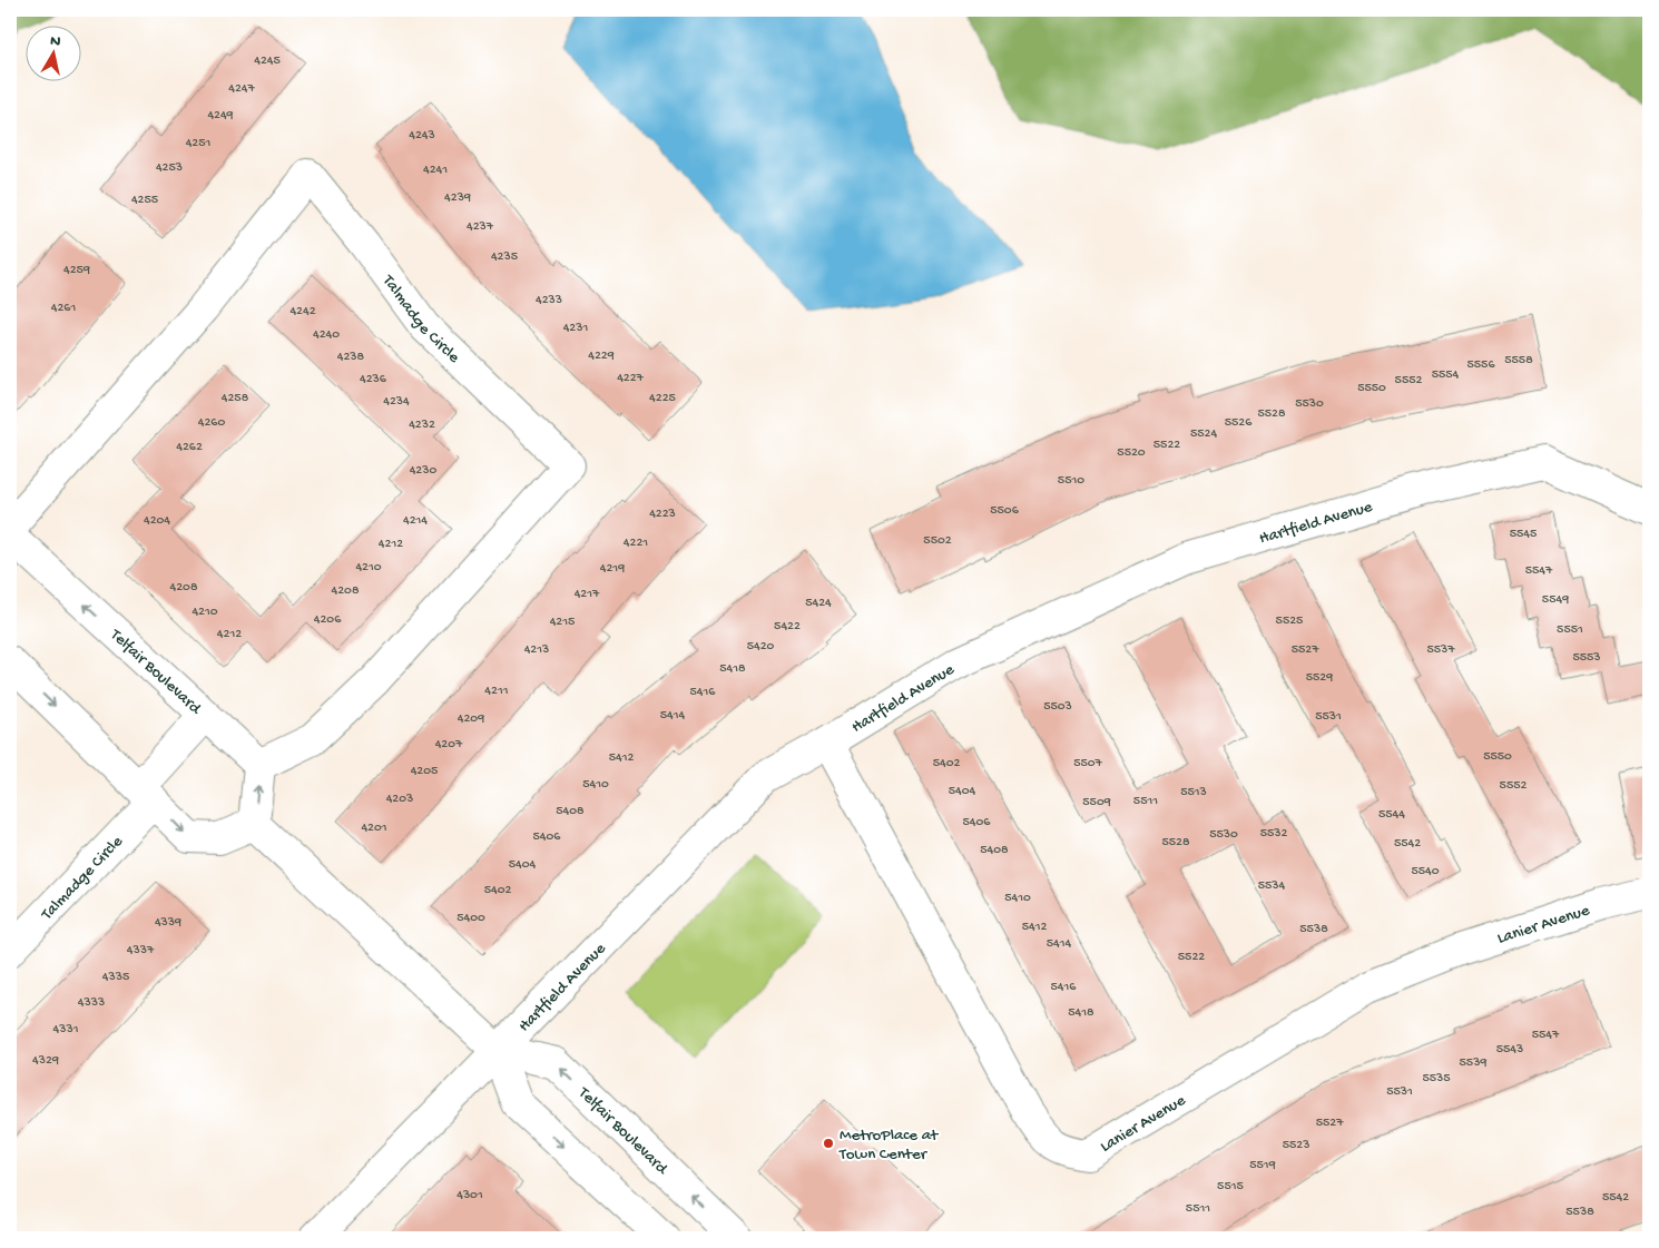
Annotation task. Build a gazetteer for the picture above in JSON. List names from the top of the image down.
{
  "streets": {
    "street": [
      "Talmadge Circle",
      "Hartfield Avenue",
      "Telfair Boulevard",
      "Lanier Avenue"
    ]
  },
  "crossings": [
    ["Talmadge Circle", "Telfair Boulevard"],
    ["Hartfield Avenue", "Telfair Boulevard"],
    ["Hartfield Avenue", "Lanier Avenue"]
  ],
  "places": ["MetroPlace at Town Center"],
  "house_numbers": [
    "4245",
    "4247",
    "4249",
    "4243",
    "4251",
    "4253",
    "4241",
    "4239",
    "4255",
    "4237",
    "4235",
    "4259",
    "4233",
    "4261",
    "4242",
    "4231",
    "4240",
    "4229",
    "4238",
    "5558",
    "5556",
    "5554",
    "4227",
    "4236",
    "5552",
    "5550",
    "4258",
    "4225",
    "4234",
    "5530",
    "5528",
    "4260",
    "5526",
    "4232",
    "5524",
    "5522",
    "4262",
    "5520",
    "4230",
    "5510",
    "5506",
    "4223",
    "4204",
    "4214",
    "5545",
    "5502",
    "4221",
    "4212",
    "4210",
    "4219",
    "5547",
    "4208",
    "4208",
    "4217",
    "5549",
    "5424",
    "4210",
    "4206",
    "5525",
    "4215",
    "5422",
    "5551",
    "4212",
    "5420",
    "4213",
    "5527",
    "5537",
    "5553",
    "5418",
    "5529",
    "4211",
    "5416",
    "5503",
    "5414",
    "5531",
    "4209",
    "4207",
    "5550",
    "5412",
    "5402",
    "5507",
    "4205",
    "5410",
    "5552",
    "5404",
    "5513",
    "4203",
    "5511",
    "5509",
    "5408",
    "5544",
    "5406",
    "4201",
    "5532",
    "5530",
    "5406",
    "5528",
    "5542",
    "5408",
    "5404",
    "5540",
    "5534",
    "5402",
    "5410",
    "5400",
    "4339",
    "5412",
    "5538",
    "5414",
    "4337",
    "5522",
    "4335",
    "5416",
    "4333",
    "5418",
    "4331",
    "5547",
    "5543",
    "4329",
    "5539",
    "5535",
    "5531",
    "5527",
    "5523",
    "5519",
    "5515",
    "4301",
    "5542",
    "5511",
    "5538"
  ],
  "north": "top"
}
